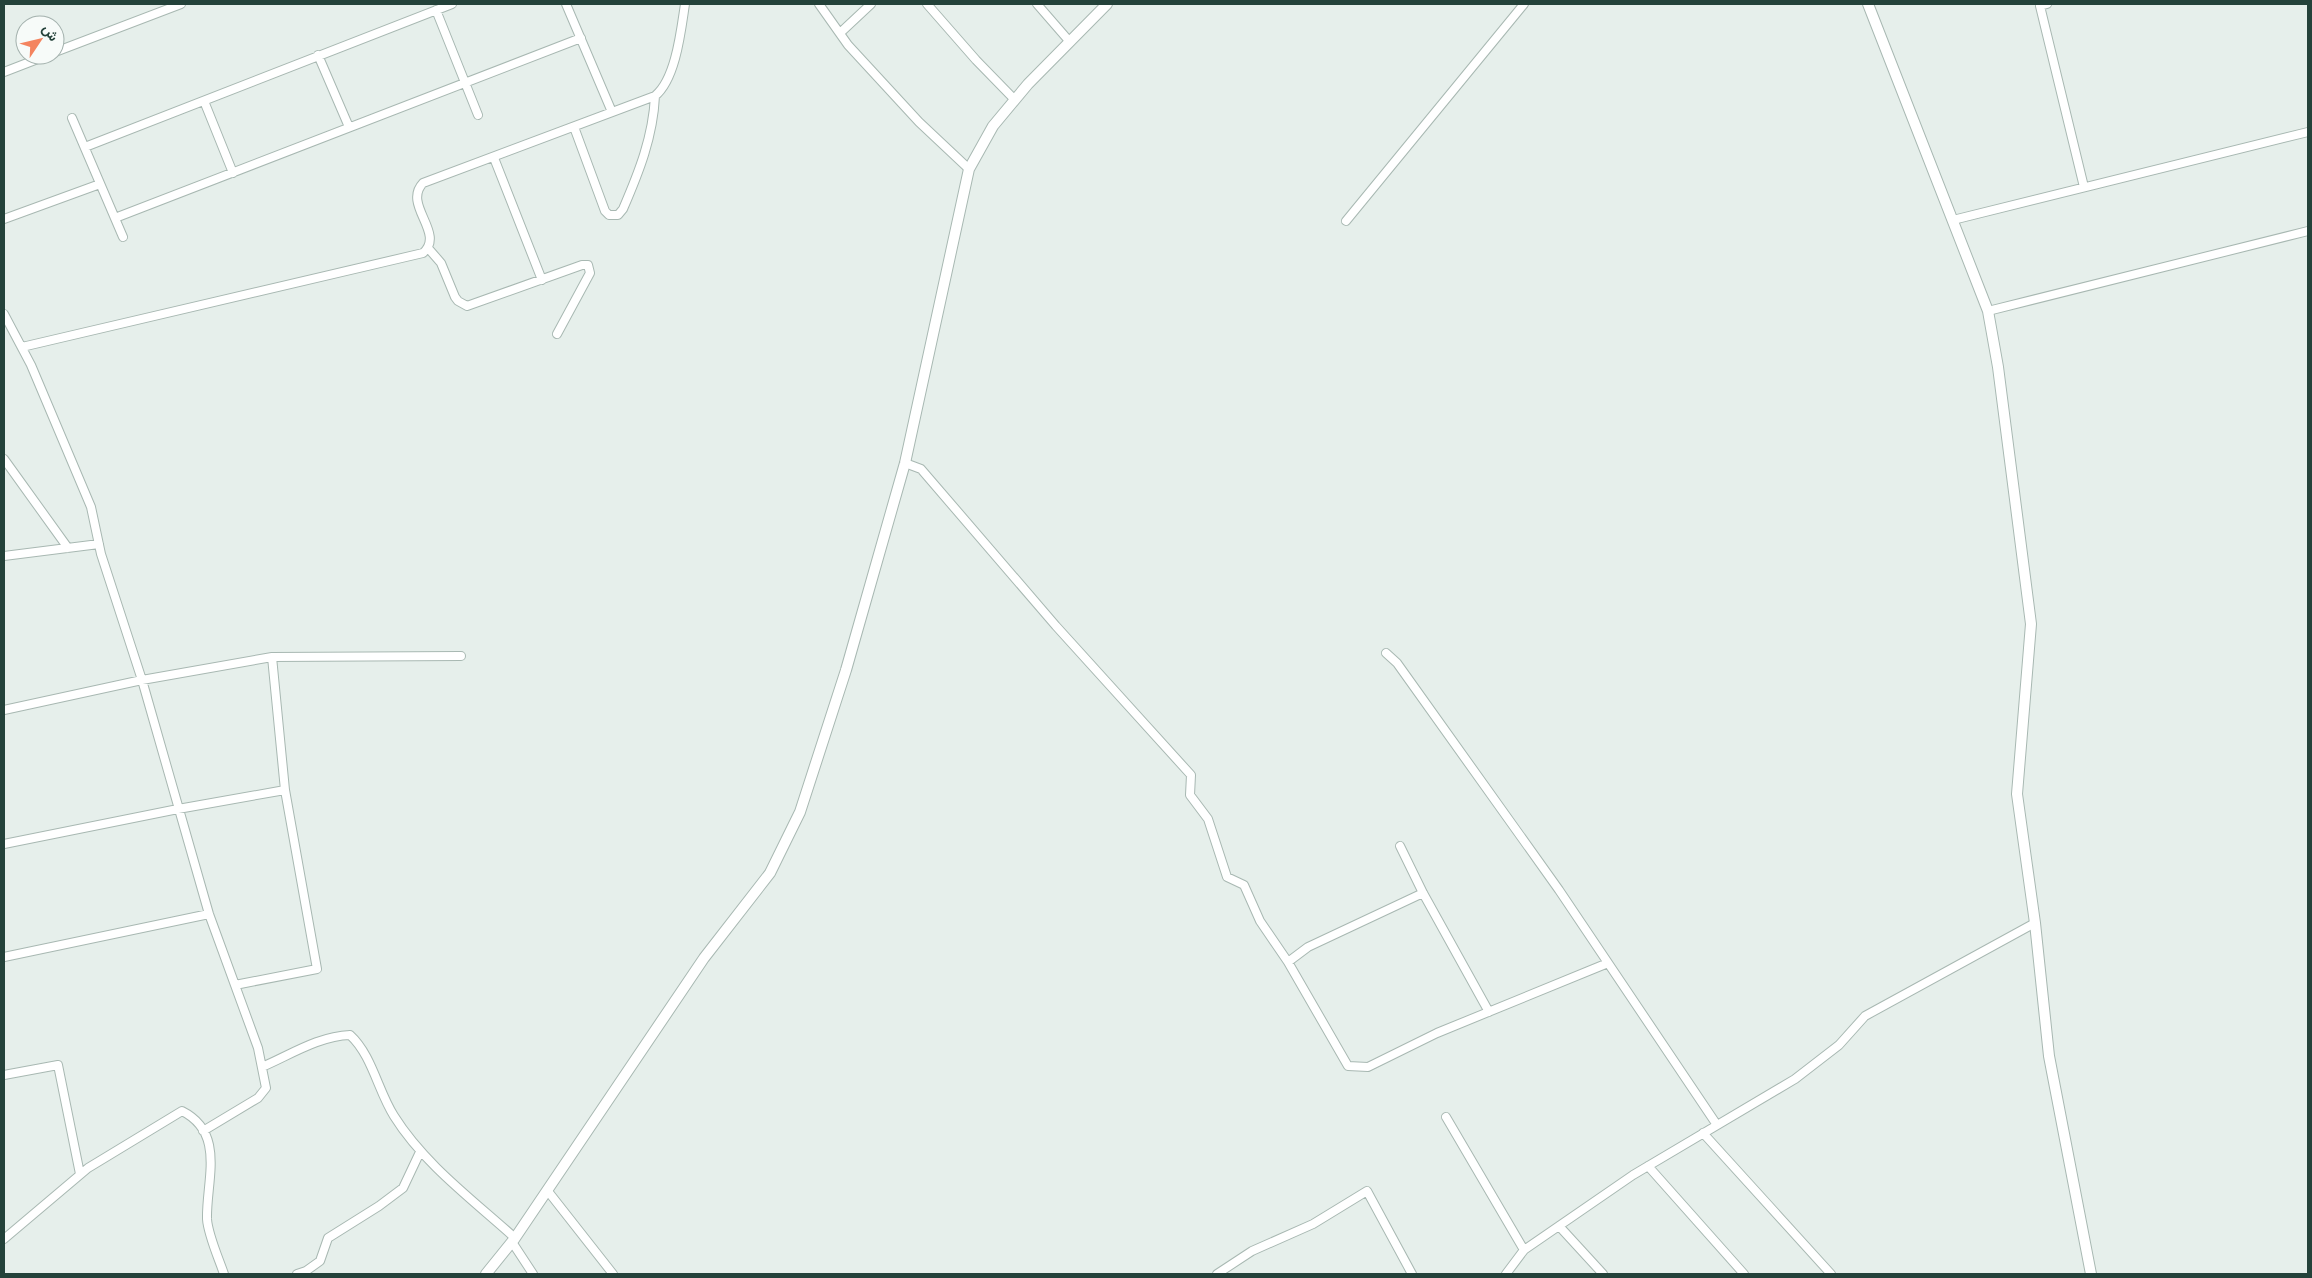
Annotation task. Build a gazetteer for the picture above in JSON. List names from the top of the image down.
{
  "north": "top right"
}
